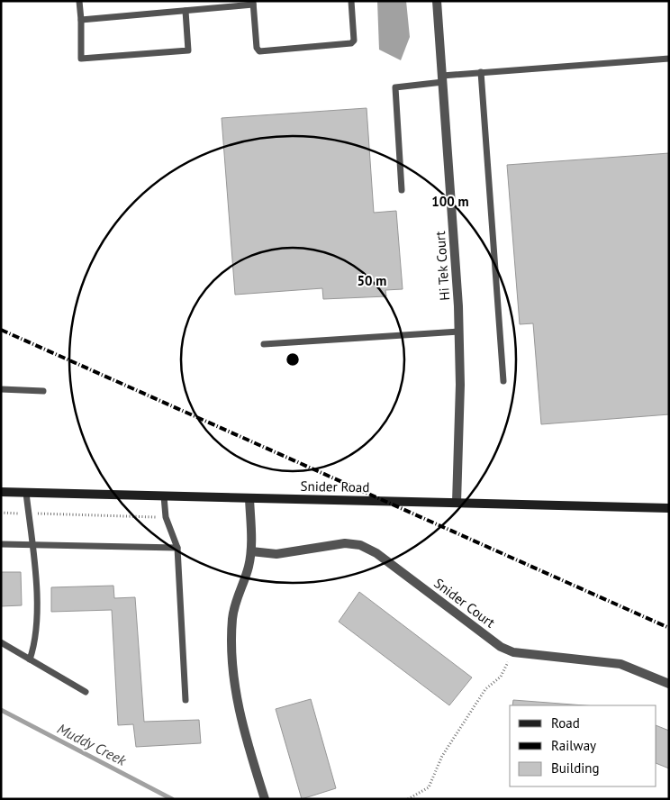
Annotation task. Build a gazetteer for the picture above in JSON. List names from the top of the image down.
{
  "streets": {
    "street": ["Hi Tek Court", "Snider Road", "Snider Court"]
  },
  "crossings": [
    ["Hi Tek Court", "Snider Road"]
  ],
  "water": ["Muddy Creek"],
  "legend": ["Road", "Railway", "Building"],
  "rings": ["100 m", "50 m"]
}
